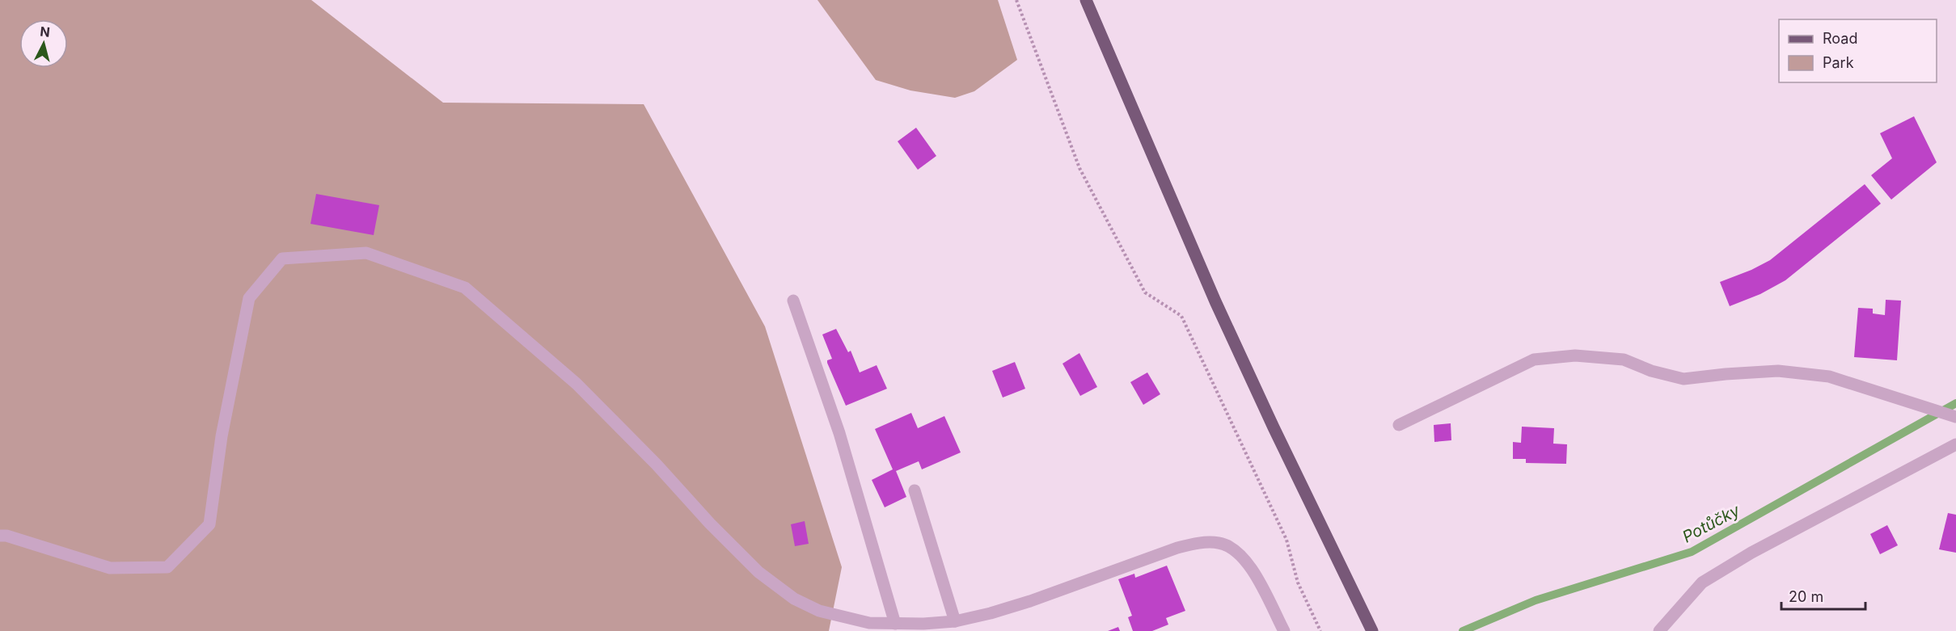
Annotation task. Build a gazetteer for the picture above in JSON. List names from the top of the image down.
{
  "water": ["Potůčky"],
  "legend": ["Road", "Park"],
  "scale_bar": "20 m",
  "north": "top"
}
